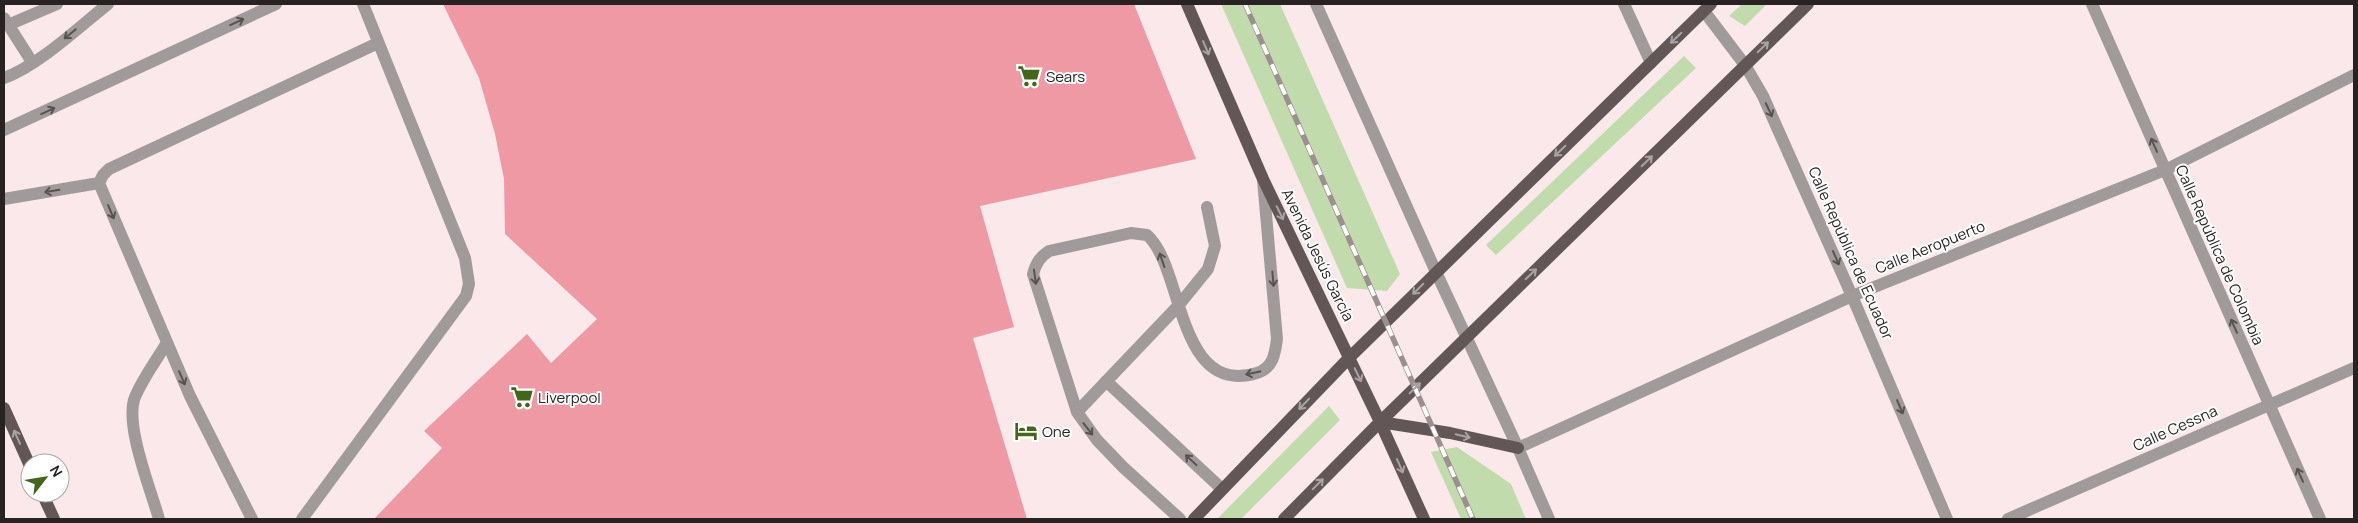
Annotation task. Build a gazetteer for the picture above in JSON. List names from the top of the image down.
{
  "streets": {
    "main road": ["Avenida Jesús García"],
    "street": [
      "Calle Aeropuerto",
      "Calle República de Ecuador",
      "Calle República de Colombia",
      "Calle Cessna"
    ]
  },
  "crossings": [
    ["Calle Aeropuerto", "Calle República de Ecuador"],
    ["Calle Aeropuerto", "Calle República de Colombia"],
    ["Calle República de Colombia", "Calle Cessna"]
  ],
  "one_way": ["Calle República de Ecuador", "Avenida Jesús García", "Calle República de Colombia"],
  "places": {
    "supermarket": ["Sears", "Liverpool"],
    "hotel": ["One"]
  },
  "north": "top right"
}
